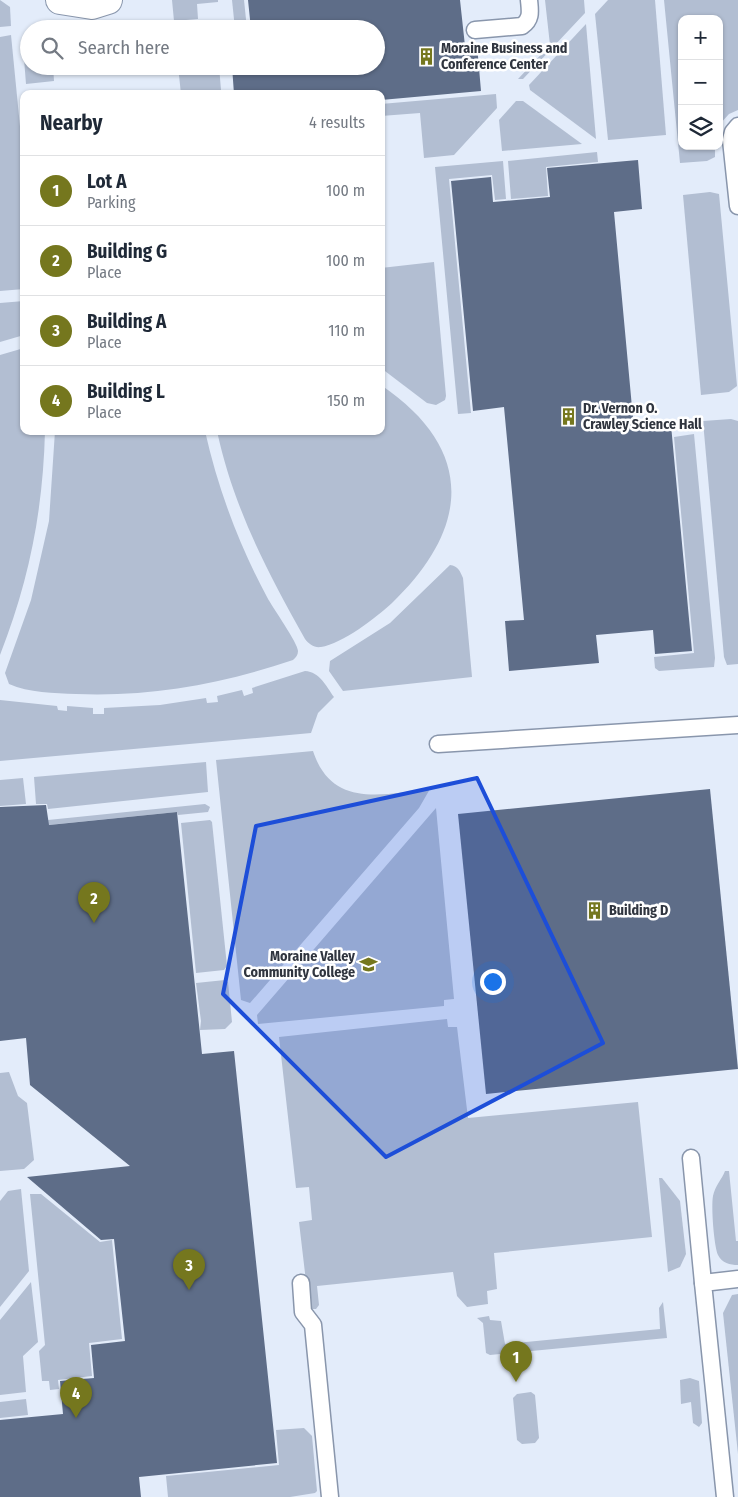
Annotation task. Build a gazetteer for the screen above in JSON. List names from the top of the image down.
{
  "places": {
    "building": ["Moraine Business and Conference Center", "Dr. Vernon O. Crawley Science Hall", "Building D"],
    "school or university": ["Moraine Valley Community College"]
  },
  "page": {
    "map_buttons": ["+", "−"],
    "search": "Search here",
    "heading": ["Nearby", "4 results"],
    "list": [
      {
        "mark": "1",
        "name": "Lot A",
        "note": "Parking",
        "value": "100 m"
      },
      {
        "mark": "2",
        "name": "Building G",
        "note": "Place",
        "value": "100 m"
      },
      {
        "mark": "3",
        "name": "Building A",
        "note": "Place",
        "value": "110 m"
      },
      {
        "mark": "4",
        "name": "Building L",
        "note": "Place",
        "value": "150 m"
      }
    ],
    "pins": [
      "2",
      "3",
      "1",
      "4"
    ]
  }
}
